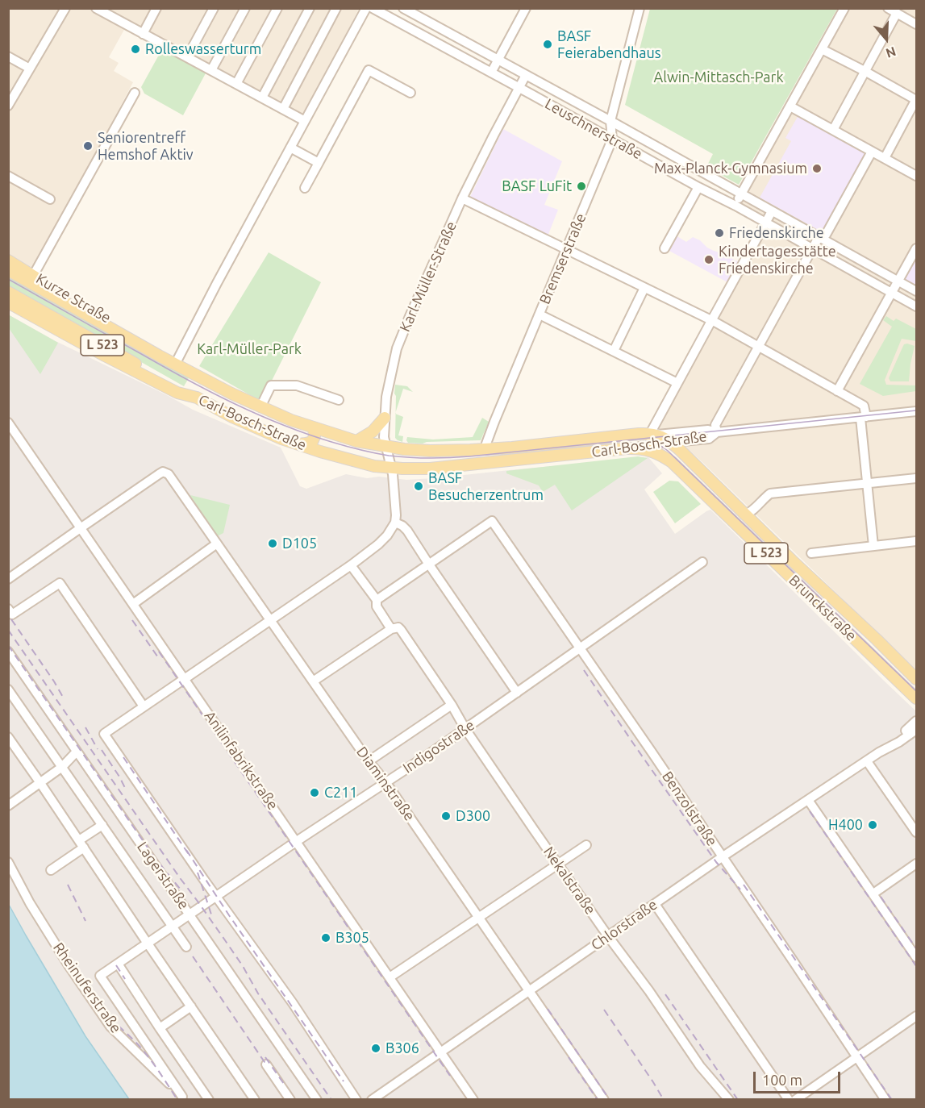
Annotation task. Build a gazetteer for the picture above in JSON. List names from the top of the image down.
{
  "streets": {
    "main road": [
      "Kurze Straße",
      "L 523",
      "Carl-Bosch-Straße",
      "Brunckstraße"
    ],
    "street": [
      "Leuschnerstraße",
      "Bremserstraße",
      "Karl-Müller-Straße",
      "Indigostraße",
      "Anilinfabrikstraße",
      "Diaminstraße",
      "Benzolstraße",
      "Lagerstraße",
      "Nekalstraße",
      "Chlorstraße",
      "Rheinuferstraße"
    ]
  },
  "crossings": [
    ["Leuschnerstraße", "Bremserstraße"],
    ["Leuschnerstraße", "Karl-Müller-Straße"],
    ["Bremserstraße", "Carl-Bosch-Straße"],
    ["Karl-Müller-Straße", "Carl-Bosch-Straße"],
    ["Kurze Straße", "L 523"],
    ["Kurze Straße", "Carl-Bosch-Straße"],
    ["L 523", "Carl-Bosch-Straße"],
    ["Carl-Bosch-Straße", "Brunckstraße"],
    ["Indigostraße", "Anilinfabrikstraße"],
    ["Indigostraße", "Diaminstraße"],
    ["Indigostraße", "Benzolstraße"],
    ["Indigostraße", "Lagerstraße"],
    ["Indigostraße", "Nekalstraße"],
    ["Indigostraße", "Rheinuferstraße"],
    ["Anilinfabrikstraße", "Diaminstraße"],
    ["Anilinfabrikstraße", "Chlorstraße"],
    ["Diaminstraße", "Chlorstraße"],
    ["Benzolstraße", "Chlorstraße"],
    ["Nekalstraße", "Chlorstraße"]
  ],
  "parks": ["Alwin-Mittasch-Park", "Karl-Müller-Park"],
  "places": [
    "BASF Feierabendhaus",
    "Rolleswasserturm",
    "Seniorentreff Hemshof Aktiv",
    "Max-Planck-Gymnasium",
    "BASF LuFit",
    "Friedenskirche",
    "Kindertagesstätte Friedenskirche",
    "BASF Besucherzentrum",
    "D105",
    "C211",
    "D300",
    "H400",
    "B305",
    "B306"
  ],
  "scale_bar": "100 m",
  "north": "bottom"
}
